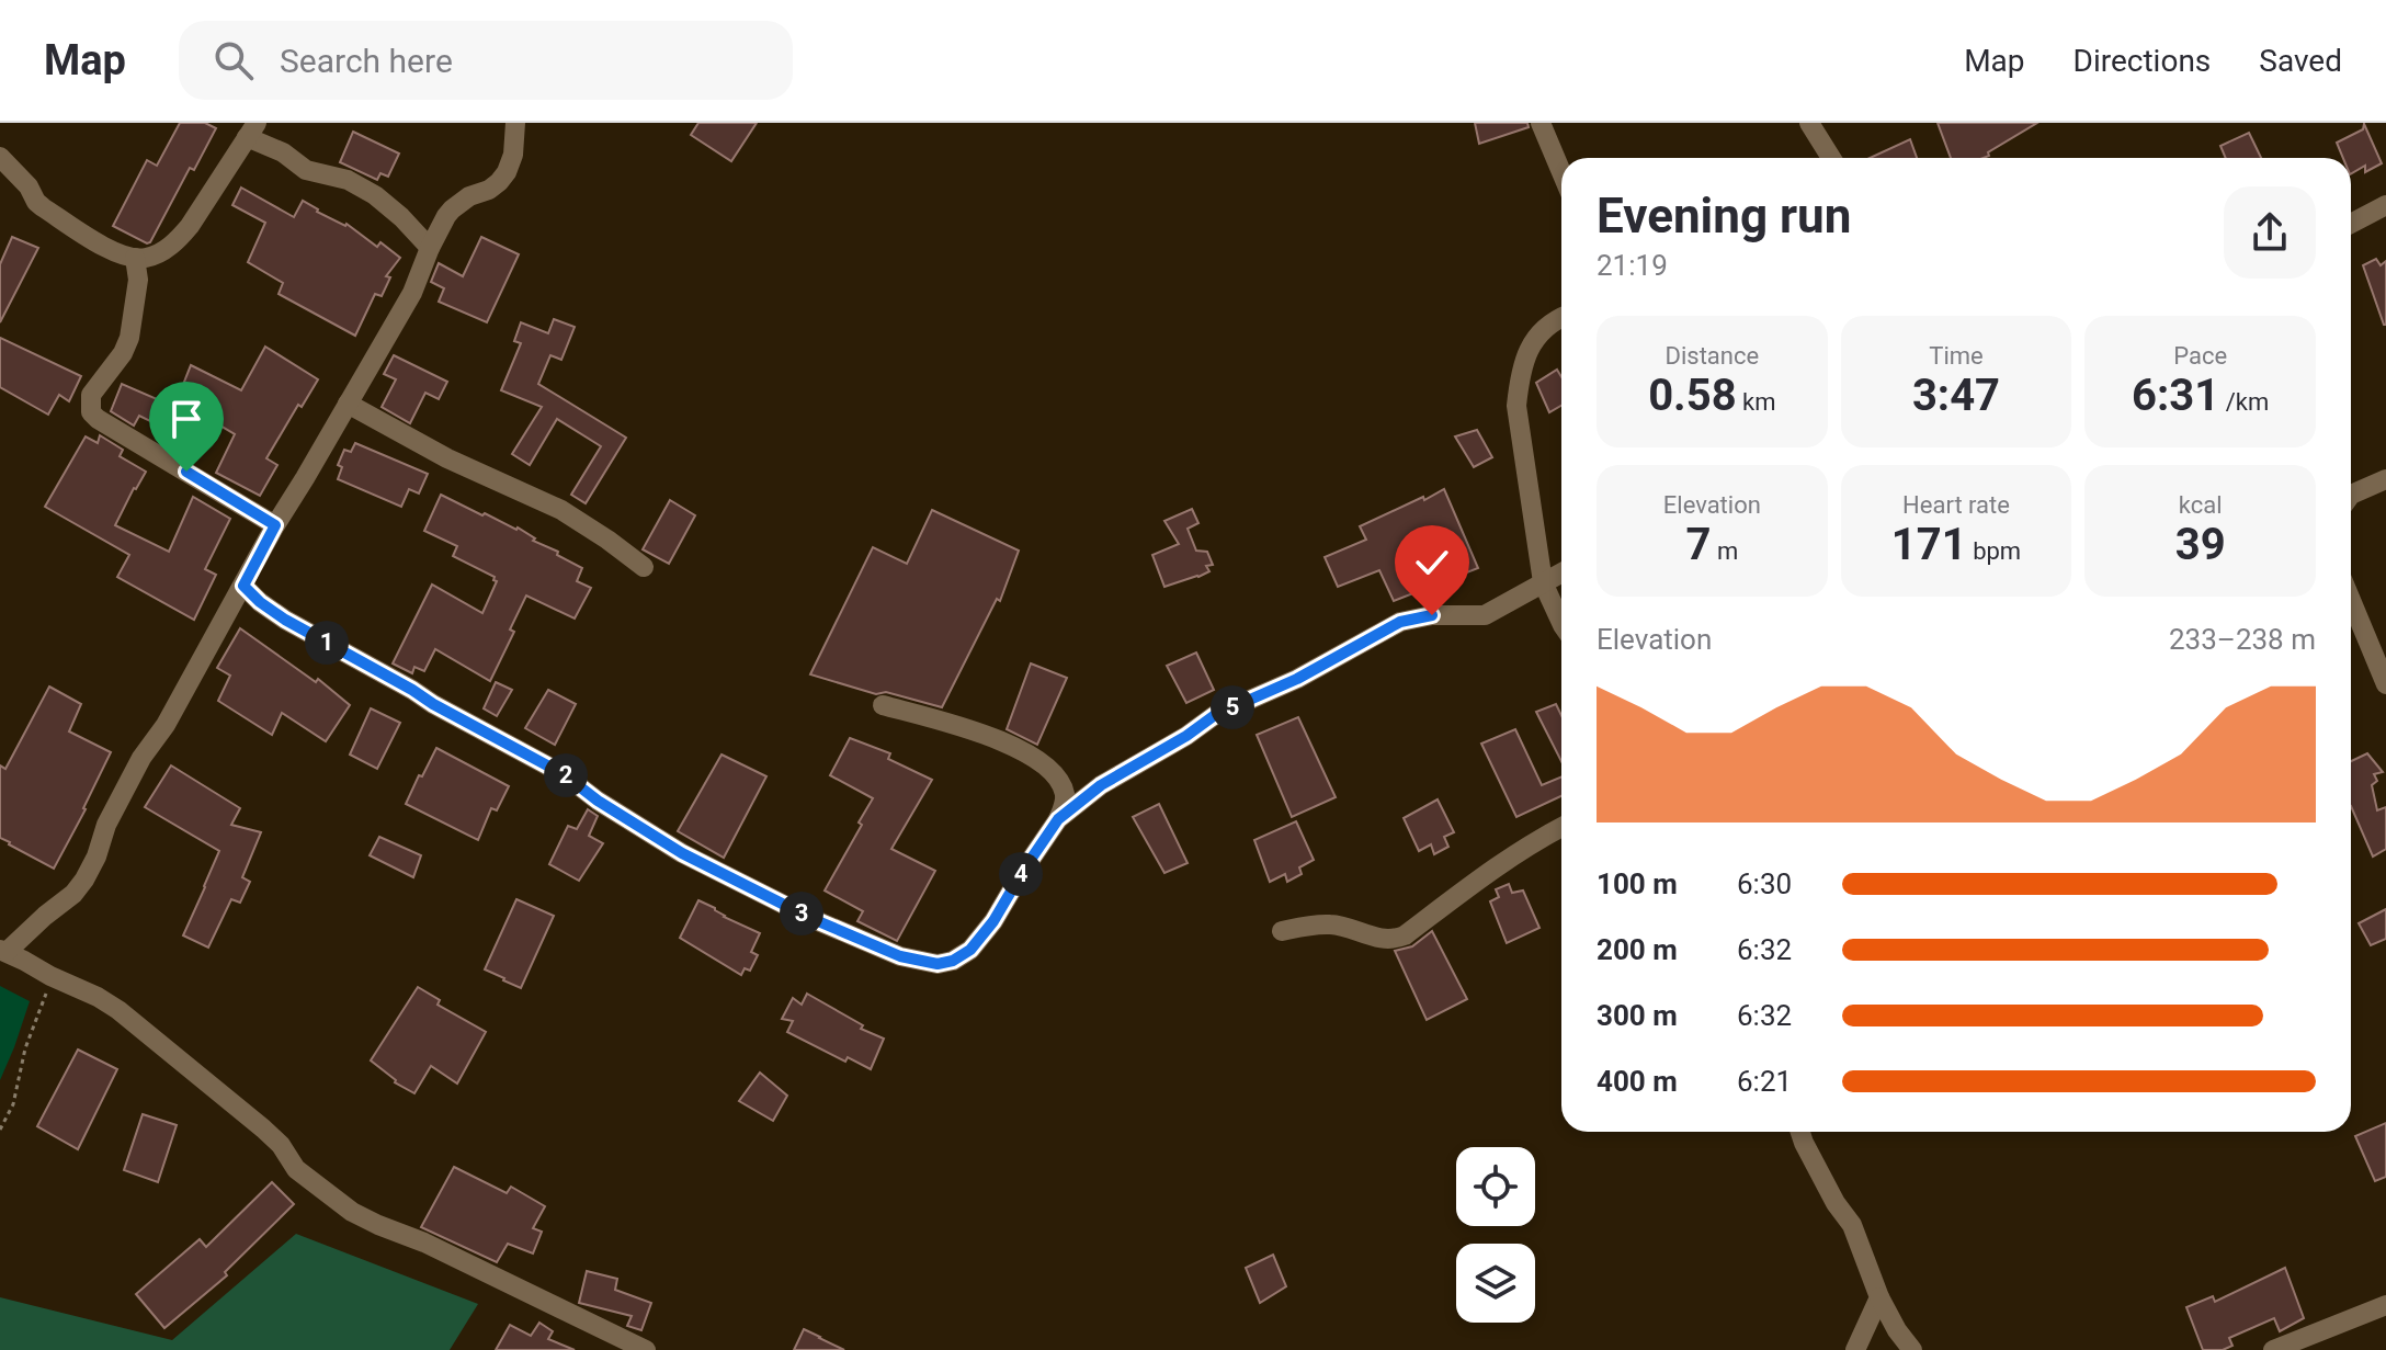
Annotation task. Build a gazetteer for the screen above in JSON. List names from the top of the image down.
{
  "page": {
    "header": "Map",
    "search": "Search here",
    "nav": ["Map", "Directions", "Saved"],
    "heading": ["Evening run", "21:19"],
    "stats": [
      ["Distance", "0.58 km"],
      ["Time", "3:47"],
      ["Pace", "6:31 /km"],
      ["Elevation", "7 m"],
      ["Heart rate", "171 bpm"],
      ["kcal", "39"]
    ],
    "chart": ["Elevation", "233–238 m"],
    "pins": [
      "1",
      "5",
      "2",
      "4",
      "3"
    ],
    "list": [
      {
        "name": "100 m",
        "note": "6:30"
      },
      {
        "name": "200 m",
        "note": "6:32"
      },
      {
        "name": "300 m",
        "note": "6:32"
      },
      {
        "name": "400 m",
        "note": "6:21"
      }
    ]
  }
}
